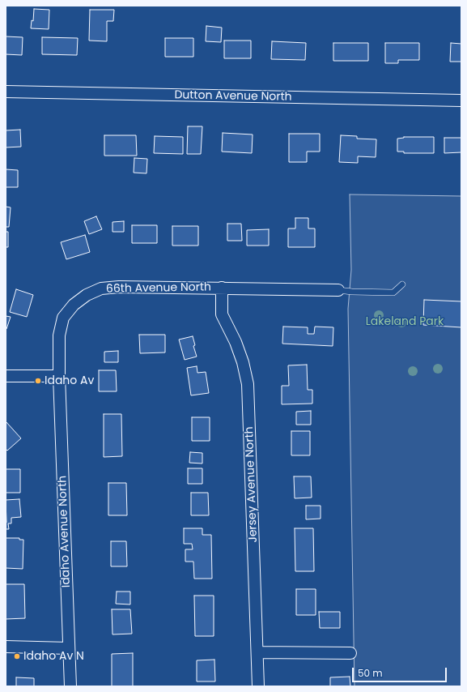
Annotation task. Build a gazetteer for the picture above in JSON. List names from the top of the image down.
{
  "streets": {
    "street": [
      "Dutton Avenue North",
      "66th Avenue North",
      "Jersey Avenue North",
      "Idaho Avenue North"
    ]
  },
  "crossings": [
    ["66th Avenue North", "Jersey Avenue North"],
    ["66th Avenue North", "Idaho Avenue North"]
  ],
  "parks": ["Lakeland Park"],
  "places": ["Idaho Av", "Idaho Av N"],
  "scale_bar": "50 m"
}
